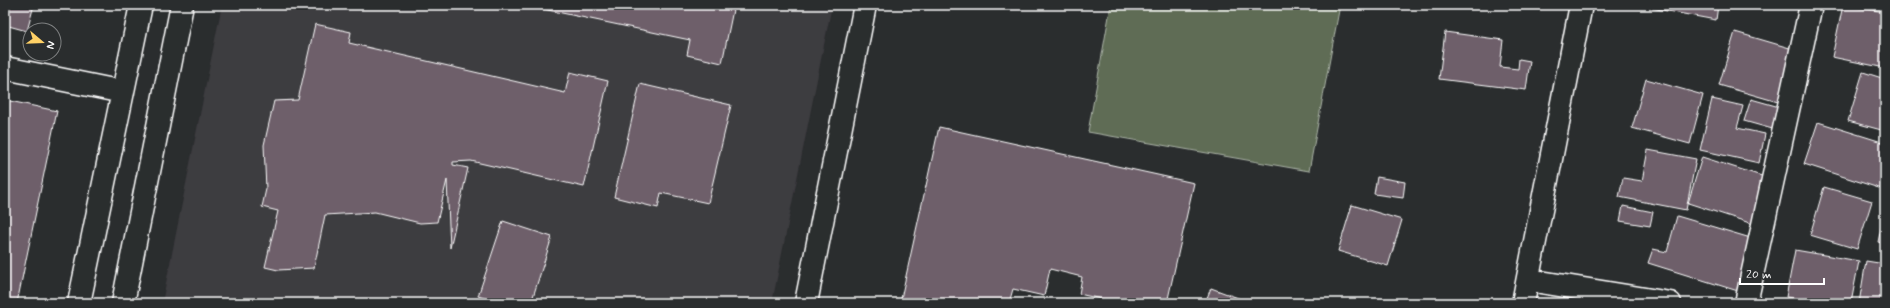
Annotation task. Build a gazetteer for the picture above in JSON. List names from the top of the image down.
{
  "scale_bar": "20 m",
  "north": "right"
}
